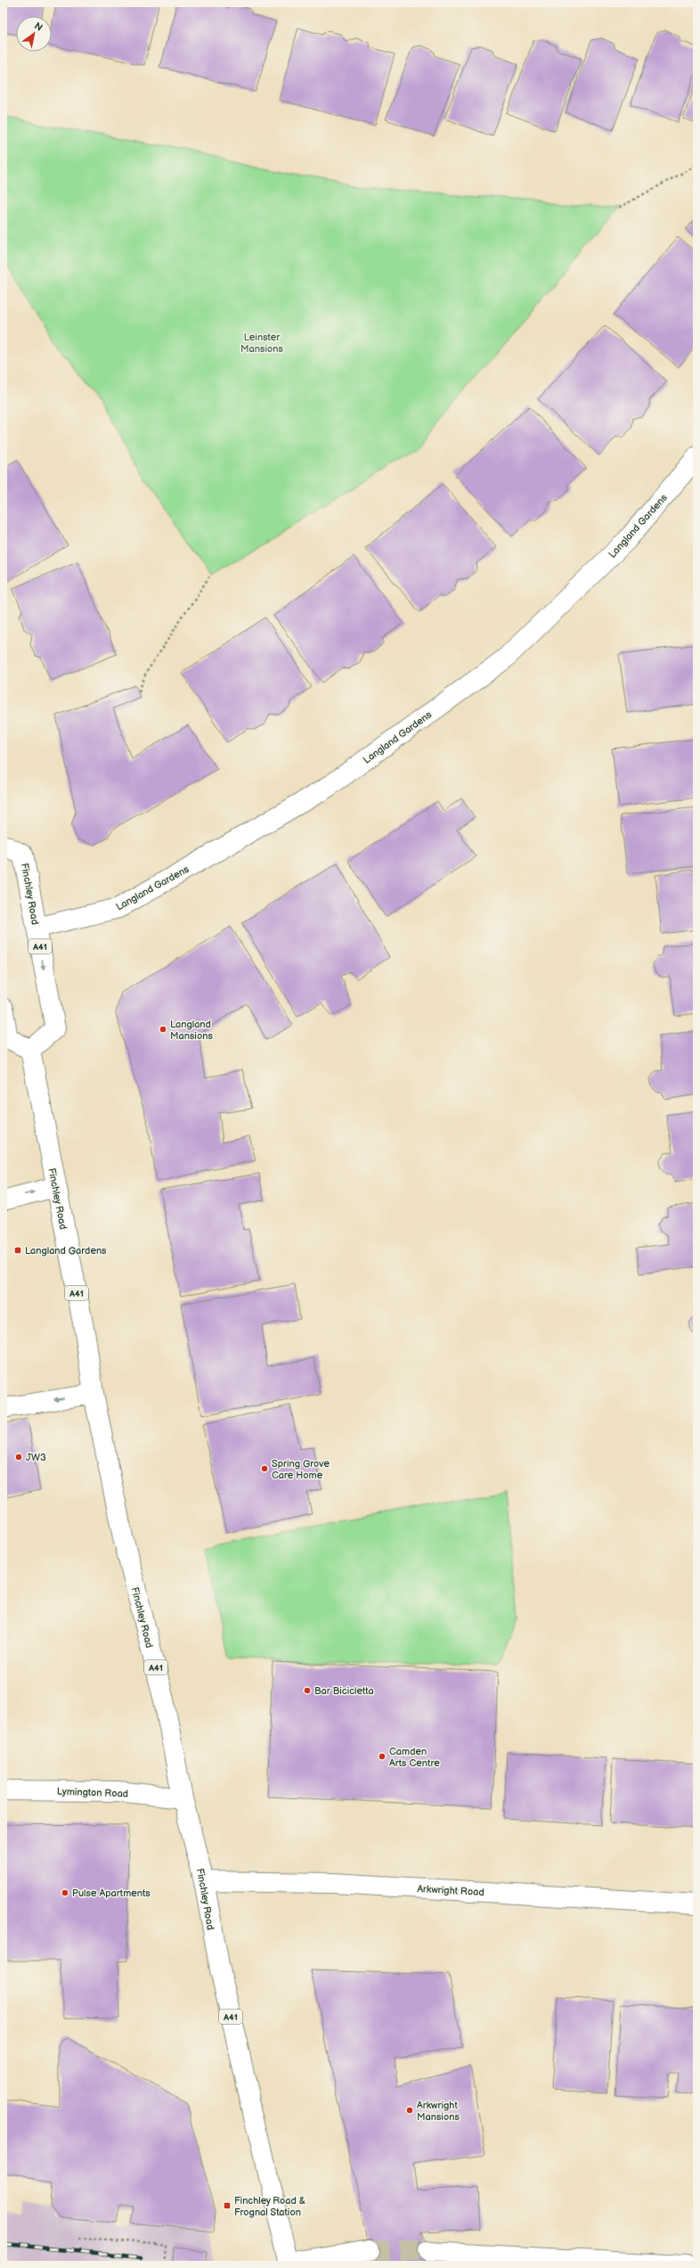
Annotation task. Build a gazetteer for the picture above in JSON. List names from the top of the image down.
{
  "streets": {
    "main road": [
      "Langland Gardens",
      "Finchley Road",
      "A41",
      "Lymington Road",
      "Arkwright Road"
    ]
  },
  "crossings": [
    ["Langland Gardens", "Finchley Road"],
    ["Finchley Road", "Lymington Road"],
    ["Finchley Road", "Arkwright Road"]
  ],
  "parks": ["Leinster Mansions"],
  "places": {
    "other": [
      "Langland Mansions",
      "JW3",
      "Spring Grove Care Home",
      "Bar Bicicletta",
      "Camden Arts Centre",
      "Pulse Apartments",
      "Arkwright Mansions"
    ],
    "transit": ["Langland Gardens", "Finchley Road & Frognal Station"]
  },
  "north": "top right"
}
